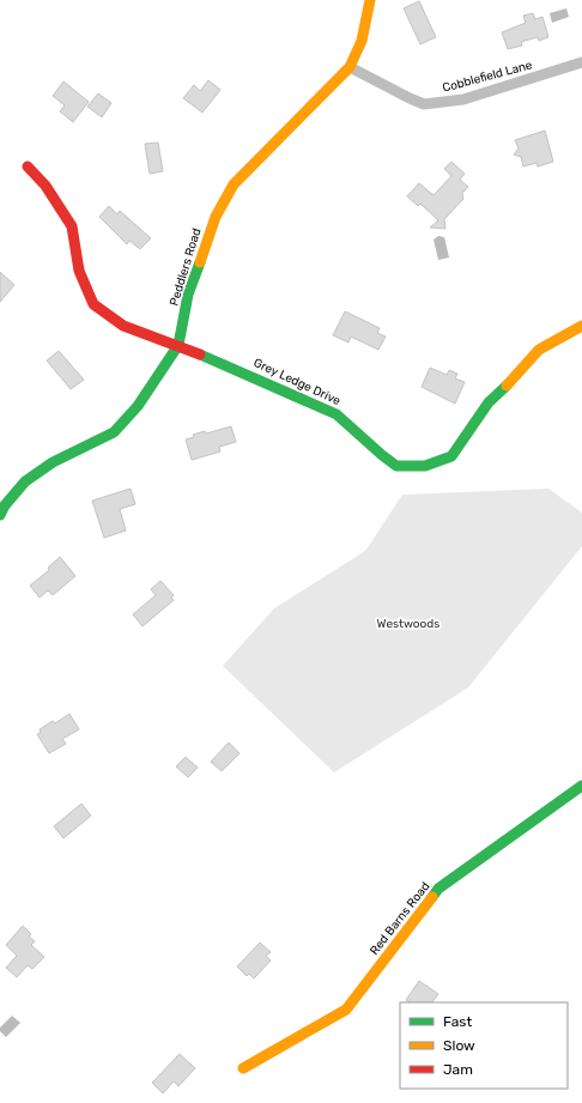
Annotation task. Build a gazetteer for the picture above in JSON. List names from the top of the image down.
{
  "streets": {
    "street": [
      "Cobblefield Lane",
      "Peddlers Road",
      "Grey Ledge Drive",
      "Red Barns Road"
    ]
  },
  "crossings": [
    ["Cobblefield Lane", "Peddlers Road"],
    ["Peddlers Road", "Grey Ledge Drive"]
  ],
  "parks": ["Westwoods"],
  "legend": ["Fast", "Slow", "Jam"]
}
